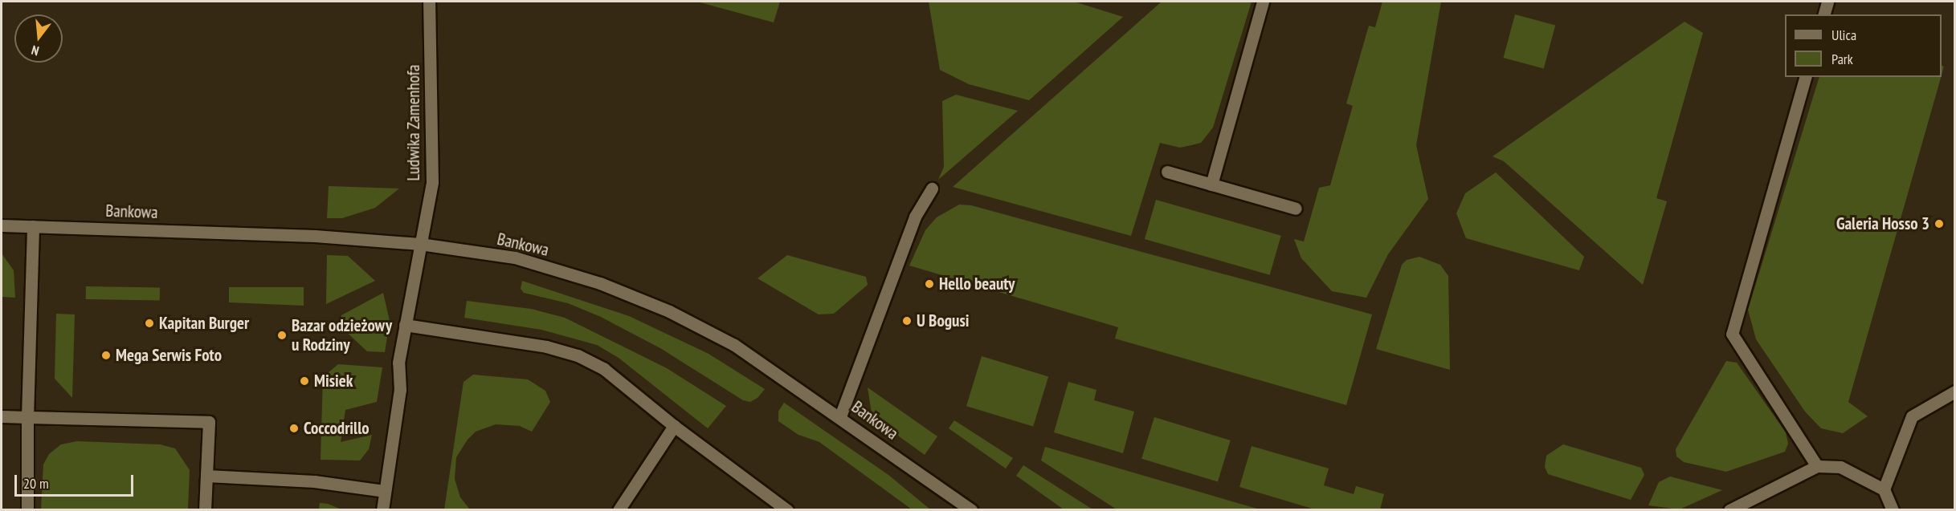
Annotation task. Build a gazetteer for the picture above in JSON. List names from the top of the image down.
{
  "streets": {
    "street": ["Ludwika Zamenhofa", "Bankowa"]
  },
  "crossings": [
    ["Ludwika Zamenhofa", "Bankowa"]
  ],
  "places": [
    "Galeria Hosso 3",
    "Hello beauty",
    "U Bogusi",
    "Kapitan Burger",
    "Bazar odzieżowy u Rodziny",
    "Mega Serwis Foto",
    "Misiek",
    "Coccodrillo"
  ],
  "legend": ["Ulica", "Park"],
  "scale_bar": "20 m",
  "north": "bottom"
}
